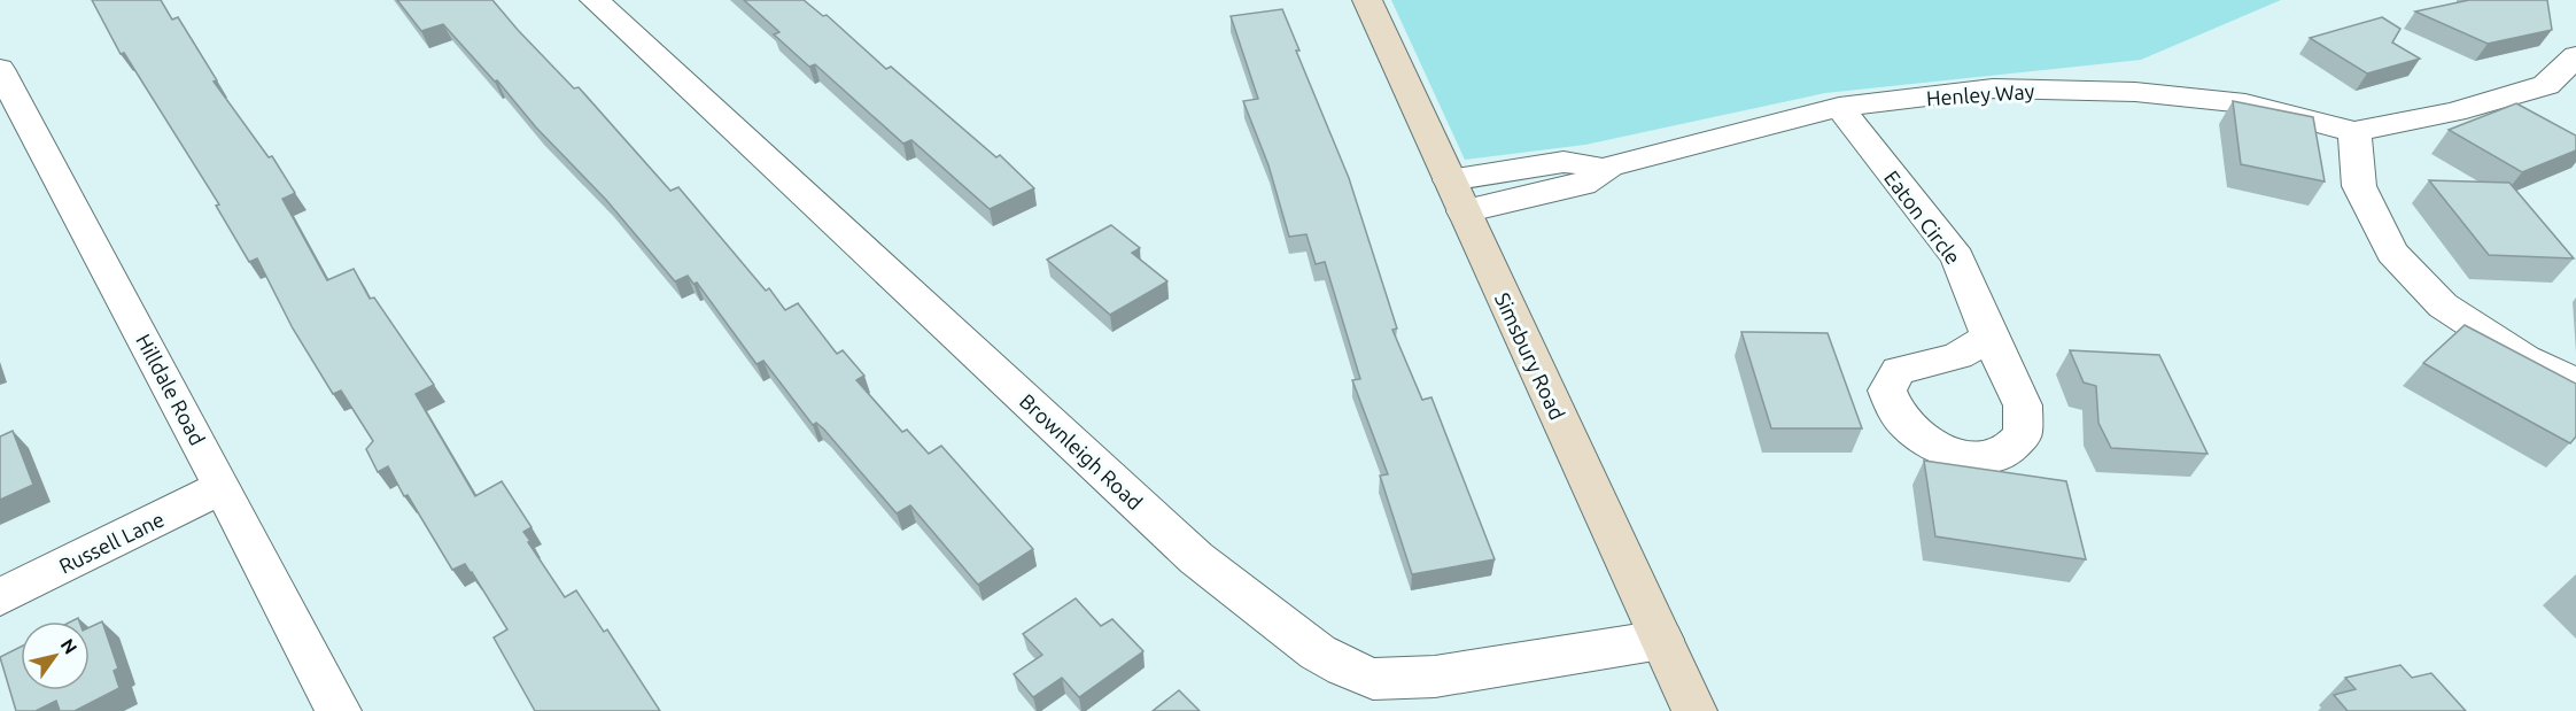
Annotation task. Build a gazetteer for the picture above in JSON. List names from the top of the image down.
{
  "streets": {
    "main road": ["Simsbury Road"],
    "street": [
      "Henley Way",
      "Eaton Circle",
      "Hilldale Road",
      "Brownleigh Road",
      "Russell Lane"
    ]
  },
  "crossings": [
    ["Henley Way", "Eaton Circle"],
    ["Henley Way", "Simsbury Road"],
    ["Simsbury Road", "Brownleigh Road"],
    ["Hilldale Road", "Russell Lane"]
  ],
  "north": "top right"
}
